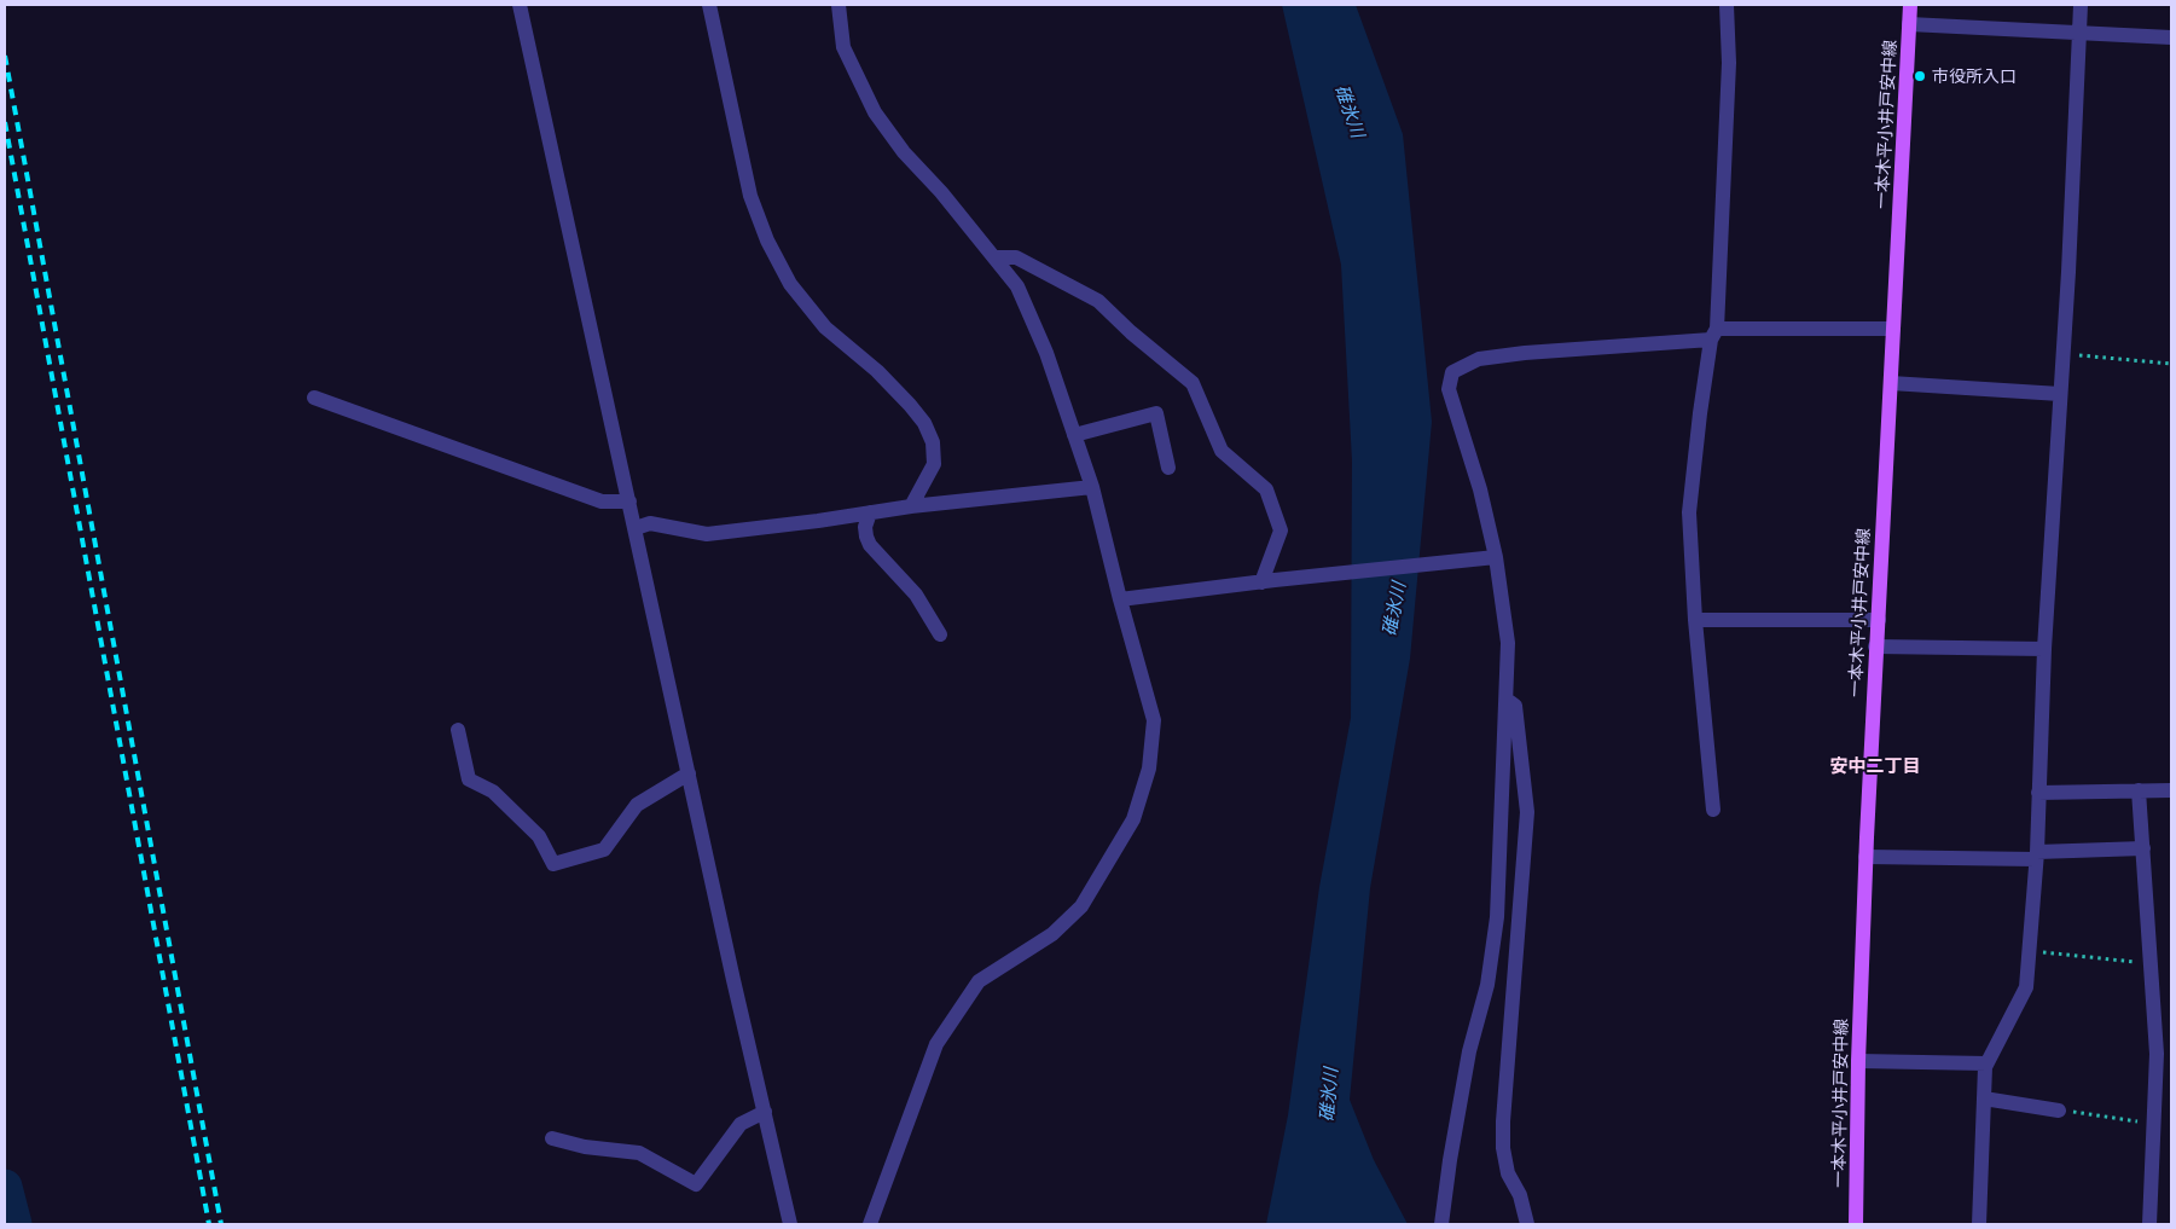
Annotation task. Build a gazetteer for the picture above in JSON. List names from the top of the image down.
{
  "streets": {
    "main road": ["一本木平小井戸安中線"]
  },
  "districts": ["安中二丁目"],
  "water": ["碓氷川"],
  "places": ["市役所入口"]
}
